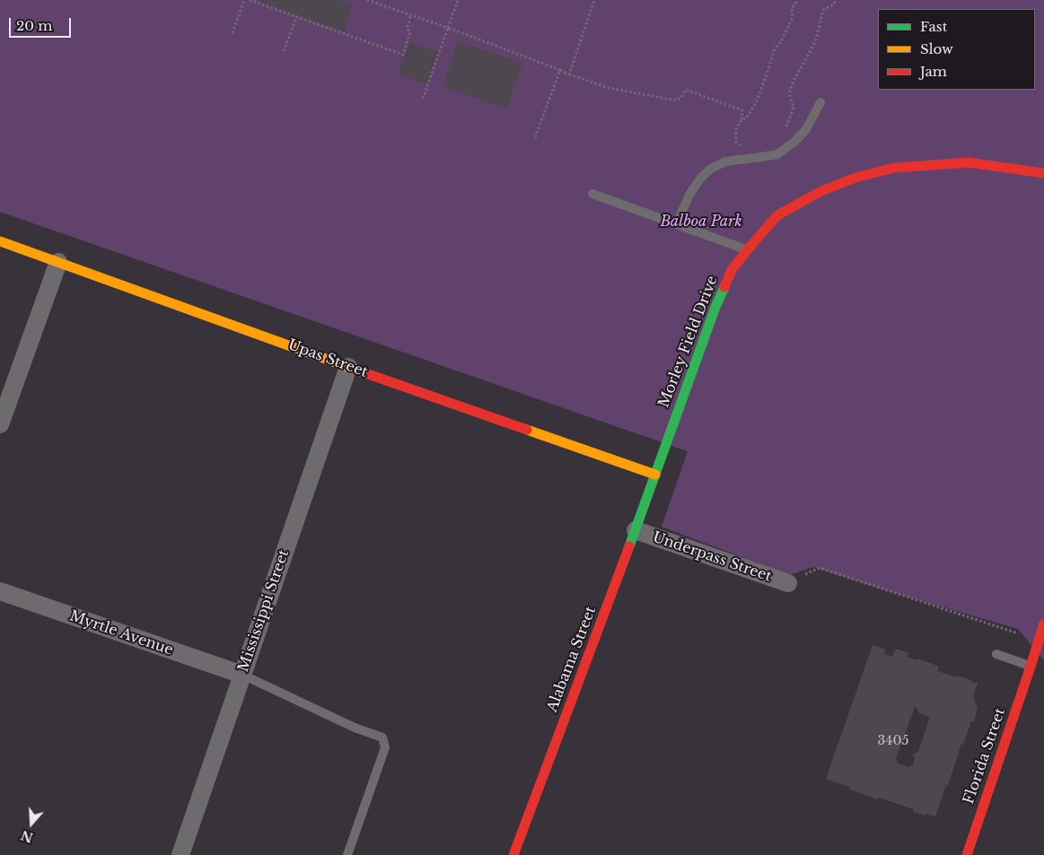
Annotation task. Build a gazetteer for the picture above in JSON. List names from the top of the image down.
{
  "streets": {
    "street": [
      "Morley Field Drive",
      "Upas Street",
      "Underpass Street",
      "Mississippi Street",
      "Myrtle Avenue",
      "Alabama Street",
      "Florida Street"
    ]
  },
  "crossings": [
    ["Morley Field Drive", "Upas Street"],
    ["Morley Field Drive", "Alabama Street"],
    ["Upas Street", "Mississippi Street"],
    ["Upas Street", "Alabama Street"],
    ["Underpass Street", "Alabama Street"],
    ["Mississippi Street", "Myrtle Avenue"]
  ],
  "parks": ["Balboa Park"],
  "house_numbers": ["3405"],
  "legend": ["Fast", "Slow", "Jam"],
  "scale_bar": "20 m",
  "north": "bottom"
}
